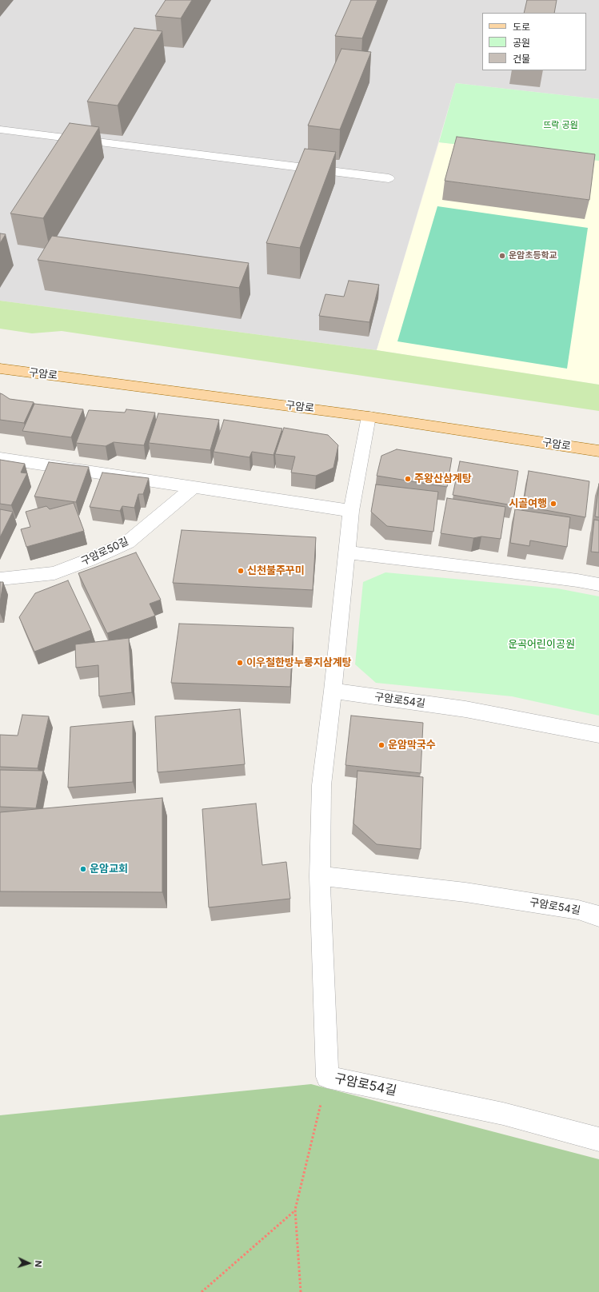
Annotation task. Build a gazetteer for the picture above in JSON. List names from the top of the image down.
{
  "streets": {
    "main road": ["구암로"],
    "street": ["구암로50길", "구암로54길"]
  },
  "crossings": [
    ["구암로", "구암로54길"]
  ],
  "parks": ["뜨락 공원", "운곡어린이공원"],
  "places": [
    "운암초등학교",
    "주왕산삼계탕",
    "시골여행",
    "신천불주꾸미",
    "이우철한방누룽지삼계탕",
    "운암막국수",
    "운암교회"
  ],
  "legend": ["도로", "공원", "건물"],
  "north": "right"
}
